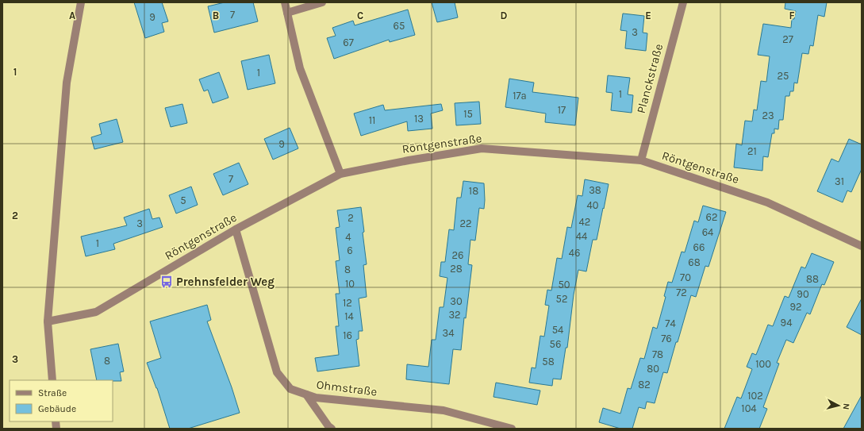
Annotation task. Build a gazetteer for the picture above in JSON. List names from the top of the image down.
{
  "streets": {
    "street": ["Planckstraße", "Röntgenstraße", "Ohmstraße"]
  },
  "crossings": [
    ["Planckstraße", "Röntgenstraße"],
    ["Röntgenstraße", "Ohmstraße"]
  ],
  "places": {
    "bus stop": ["Prehnsfelder Weg"]
  },
  "house_numbers": [
    "7",
    "9",
    "65",
    "3",
    "27",
    "67",
    "1",
    "25",
    "1",
    "17a",
    "17",
    "15",
    "23",
    "13",
    "11",
    "9",
    "21",
    "7",
    "31",
    "38",
    "18",
    "5",
    "40",
    "62",
    "2",
    "42",
    "3",
    "22",
    "64",
    "44",
    "4",
    "1",
    "66",
    "6",
    "46",
    "26",
    "68",
    "28",
    "8",
    "70",
    "88",
    "10",
    "50",
    "72",
    "90",
    "52",
    "30",
    "12",
    "92",
    "32",
    "14",
    "94",
    "74",
    "54",
    "34",
    "16",
    "76",
    "56",
    "78",
    "8",
    "58",
    "100",
    "80",
    "82",
    "102",
    "104"
  ],
  "legend": ["Straße", "Gebäude"],
  "north": "right",
  "grid": {
    "columns": [
      "A",
      "B",
      "C",
      "D",
      "E",
      "F"
    ],
    "rows": ["1", "2", "3"]
  }
}
